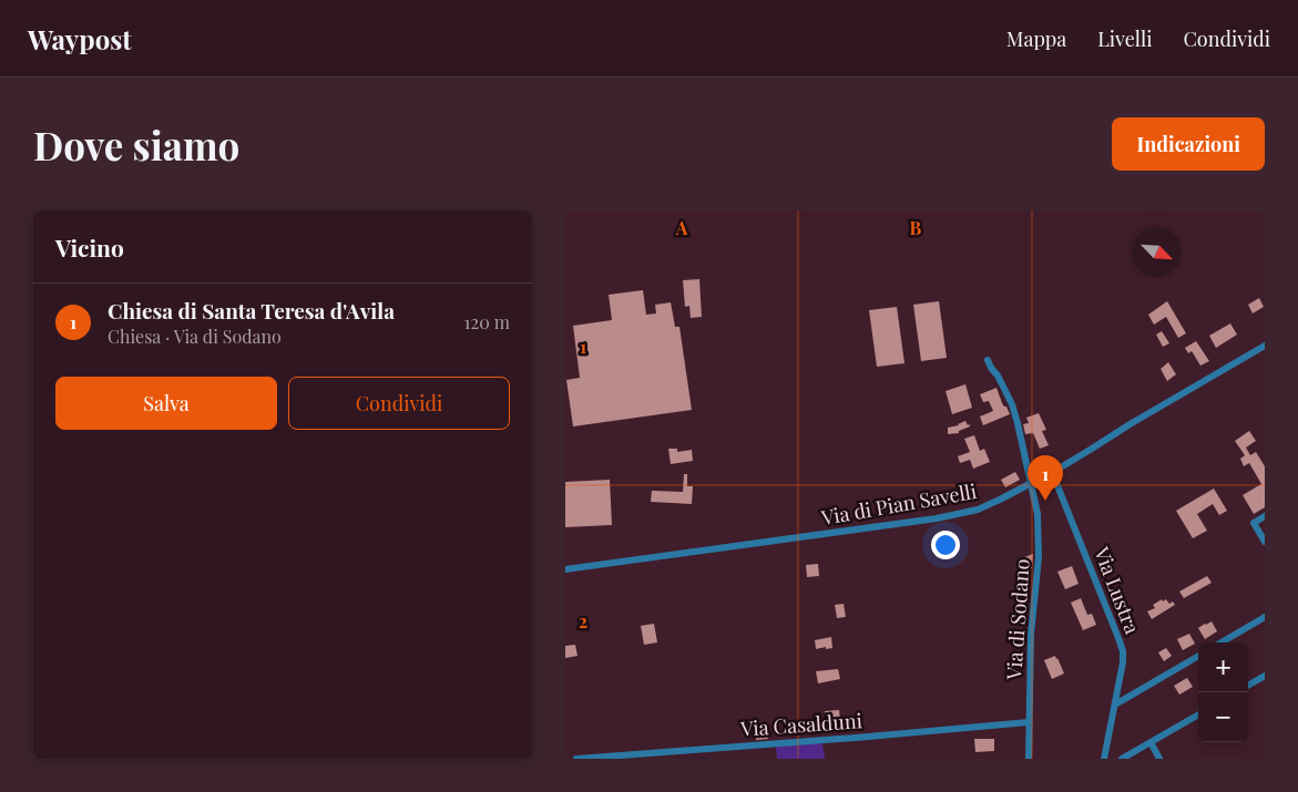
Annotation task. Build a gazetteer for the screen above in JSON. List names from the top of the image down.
{
  "streets": {
    "street": [
      "Via di Pian Savelli",
      "Via Lustra",
      "Via di Sodano",
      "Via Casalduni"
    ]
  },
  "crossings": [
    ["Via di Pian Savelli", "Via Lustra"],
    ["Via di Pian Savelli", "Via di Sodano"],
    ["Via di Sodano", "Via Casalduni"]
  ],
  "north": "bottom right",
  "page": {
    "header": "Waypost",
    "nav": ["Mappa", "Livelli", "Condividi"],
    "buttons": [
      "Indicazioni",
      ["Salva", "Condividi"]
    ],
    "title": "Dove siamo",
    "heading": "Vicino",
    "list": [
      {
        "mark": "1",
        "name": "Chiesa di Santa Teresa d'Avila",
        "note": "Chiesa · Via di Sodano",
        "value": "120 m"
      }
    ],
    "pins": "1",
    "map_buttons": ["+", "−"]
  },
  "grid": {
    "columns": ["A", "B"],
    "rows": ["1", "2"]
  }
}
